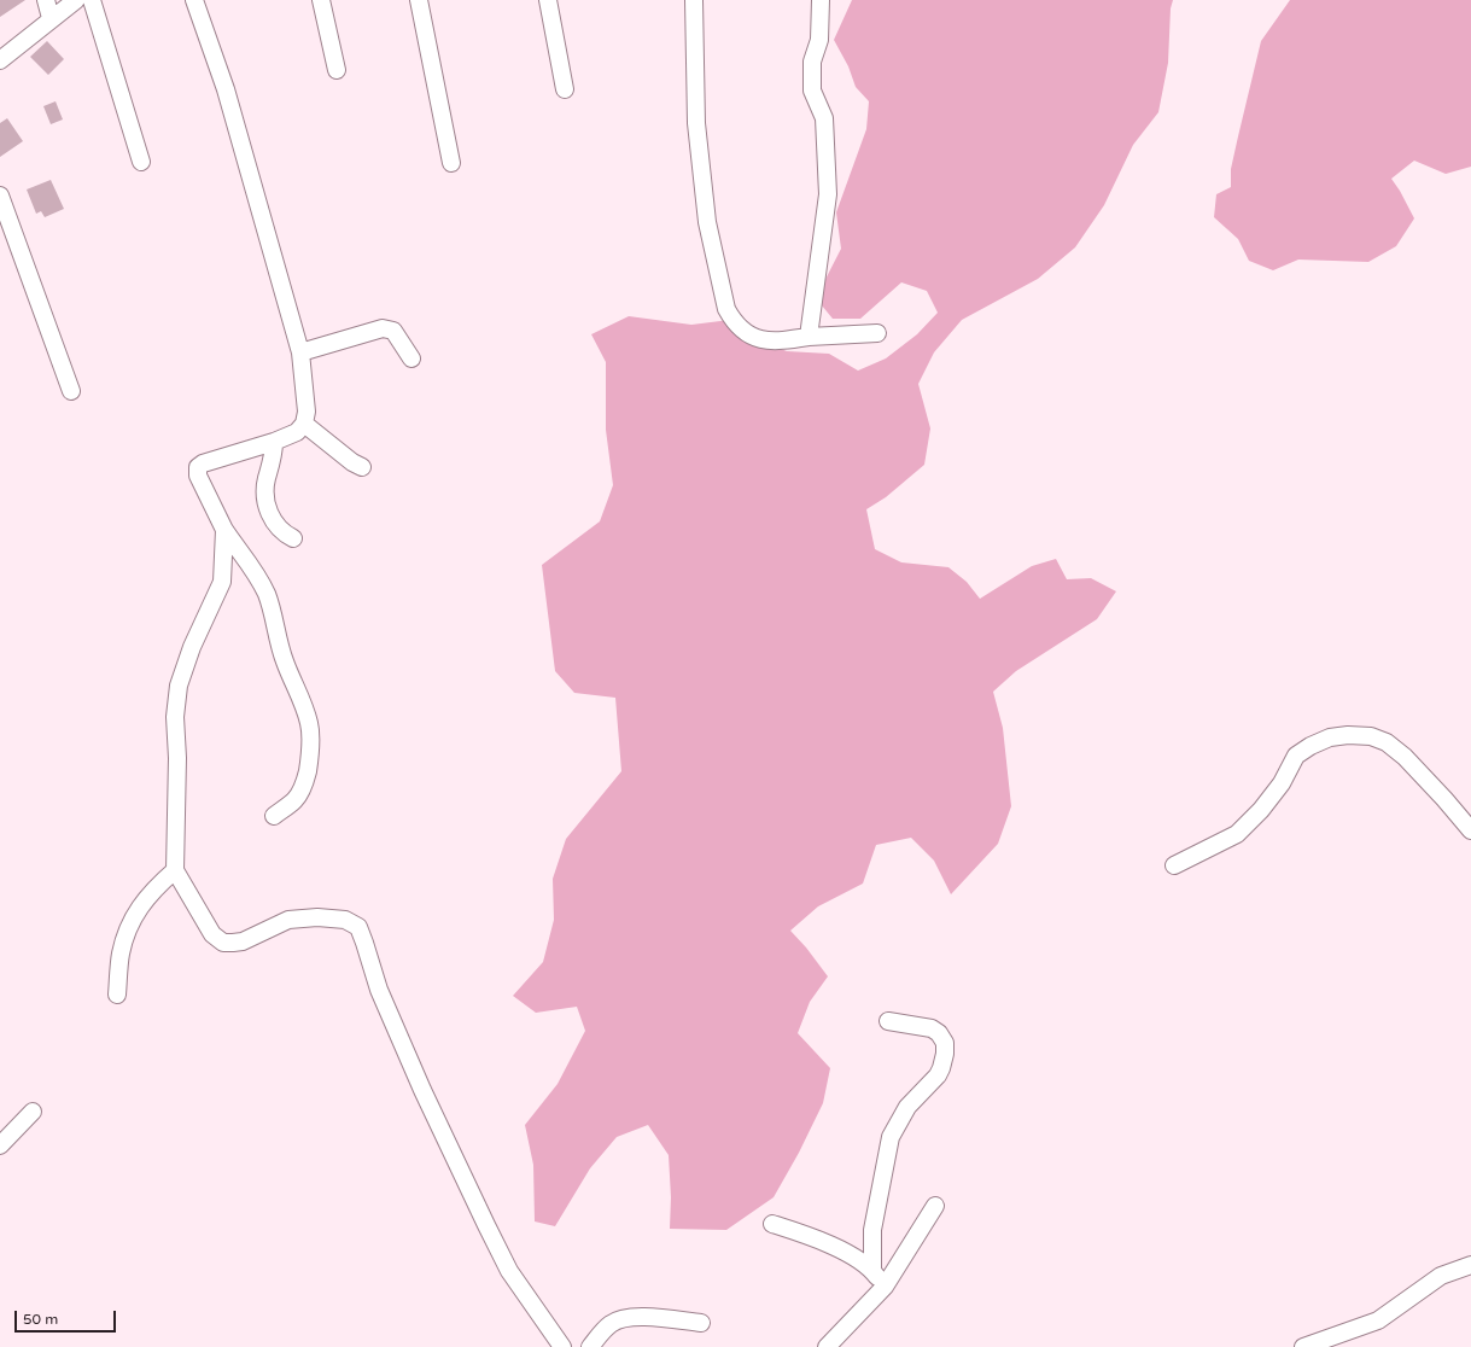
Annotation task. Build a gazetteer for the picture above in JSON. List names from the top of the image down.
{
  "scale_bar": "50 m"
}
